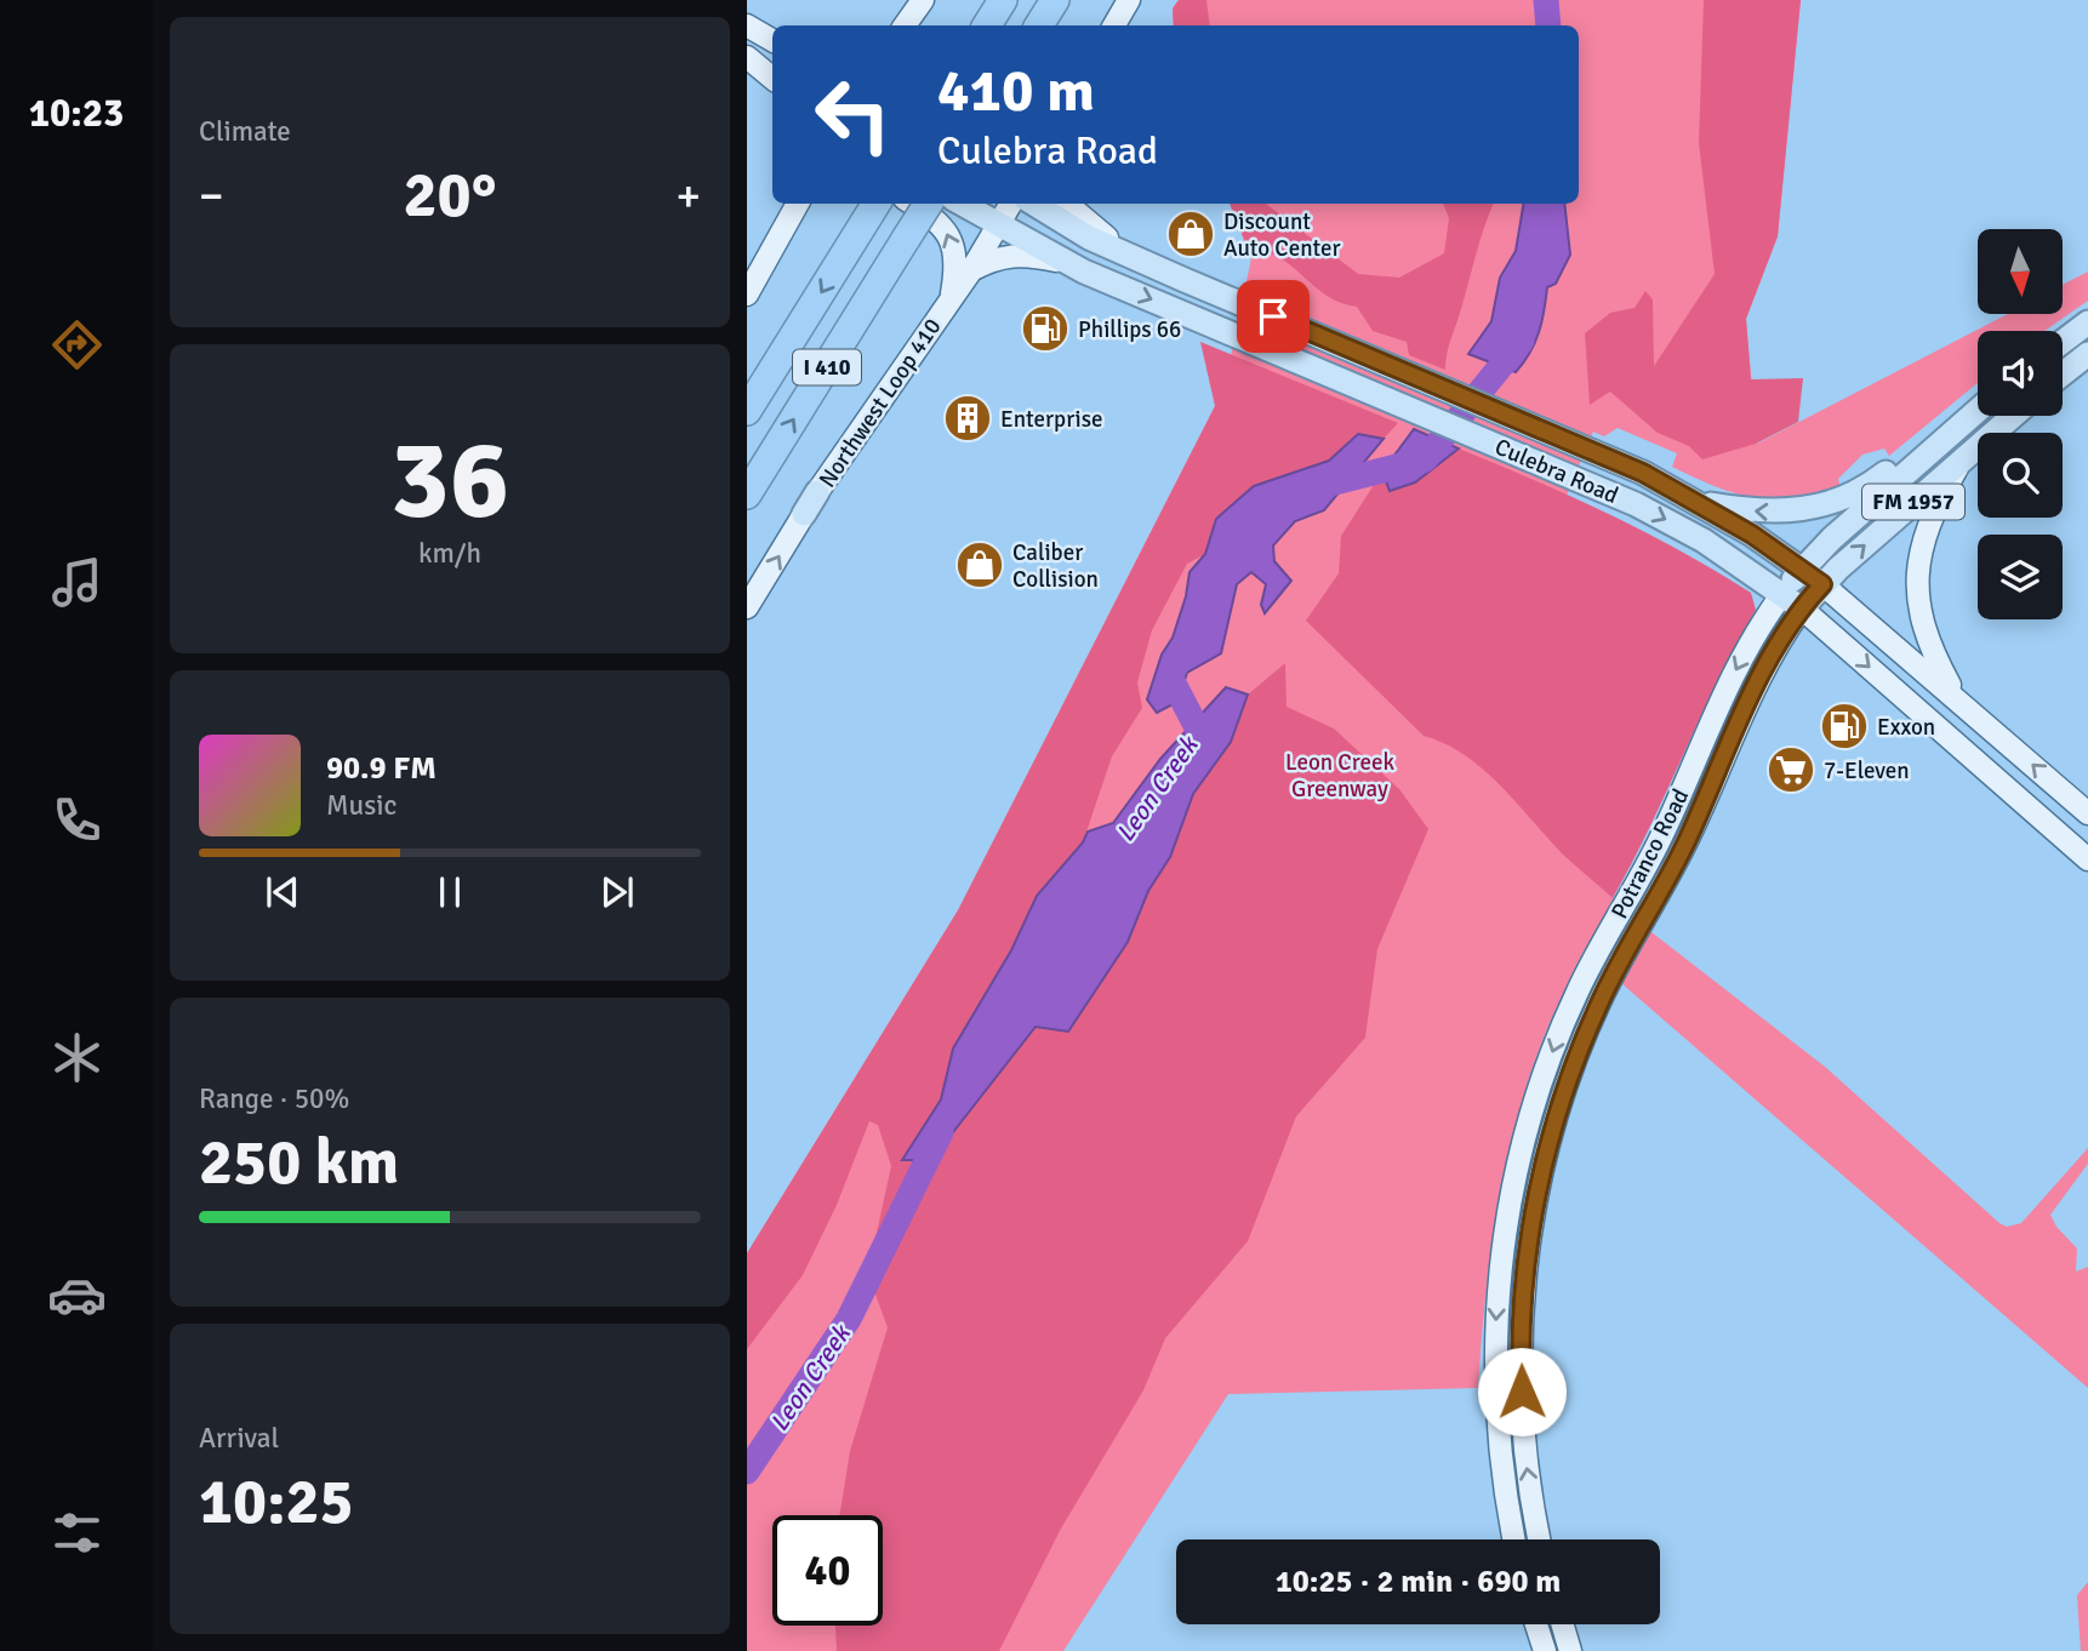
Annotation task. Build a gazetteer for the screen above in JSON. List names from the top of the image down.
{
  "streets": {
    "highway": ["I 410"],
    "main road": [
      "Northwest Loop 410",
      "Culebra Road",
      "FM 1957",
      "Potranco Road"
    ]
  },
  "crossings": [
    ["Northwest Loop 410", "Culebra Road"],
    ["Culebra Road", "Potranco Road"]
  ],
  "water": ["Leon Creek"],
  "parks": ["Leon Creek Greenway"],
  "places": {
    "shop": ["Discount Auto Center", "Caliber Collision"],
    "fuel station": ["Phillips 66", "Exxon"],
    "building": ["Enterprise"],
    "supermarket": ["7-Eleven"]
  },
  "north": "bottom",
  "page": {
    "tabs": "10:23",
    "tile": [
      "Climate",
      ["36", "km/h"],
      ["Range · 50%", "250 km"],
      ["Arrival", "10:25"]
    ],
    "turn": ["410 m", "Culebra Road"],
    "heat": ["−", "20°", "+"],
    "song": ["90.9 FM", "Music"],
    "limit": "40",
    "trip": "10:25 · 2 min · 690 m"
  }
}
